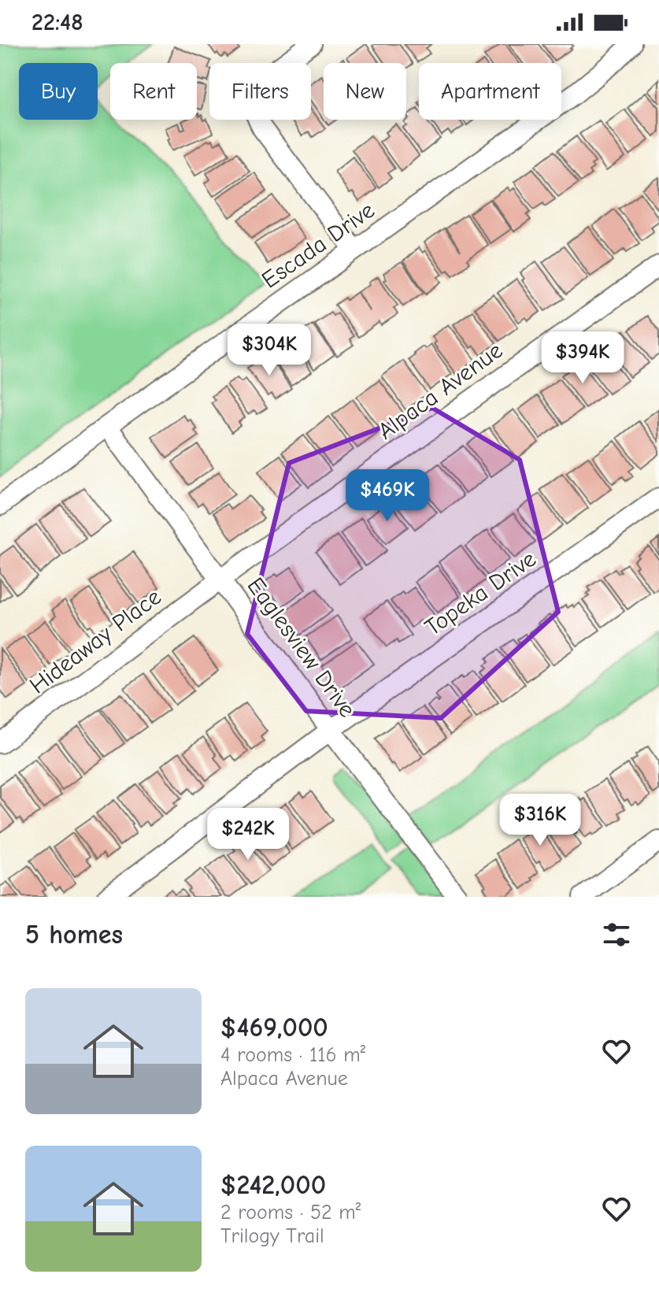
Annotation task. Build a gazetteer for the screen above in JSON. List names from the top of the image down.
{
  "streets": {
    "street": [
      "Escada Drive",
      "Alpaca Avenue",
      "Topeka Drive",
      "Hideaway Place",
      "Eaglesview Drive"
    ]
  },
  "crossings": [
    ["Escada Drive", "Eaglesview Drive"],
    ["Alpaca Avenue", "Hideaway Place"],
    ["Alpaca Avenue", "Eaglesview Drive"],
    ["Topeka Drive", "Eaglesview Drive"],
    ["Hideaway Place", "Eaglesview Drive"]
  ],
  "page": {
    "status": "22:48",
    "chip": [
      "Buy",
      "Rent",
      "Filters",
      "New",
      "Apartment"
    ],
    "price": [
      "$304K",
      "$394K",
      "$469K",
      "$316K",
      "$242K"
    ],
    "heading": "5 homes",
    "list": [
      {
        "name": "$469,000",
        "note": "4 rooms · 116 m² · Alpaca Avenue"
      },
      {
        "name": "$242,000",
        "note": "2 rooms · 52 m² · Trilogy Trail"
      }
    ]
  }
}
